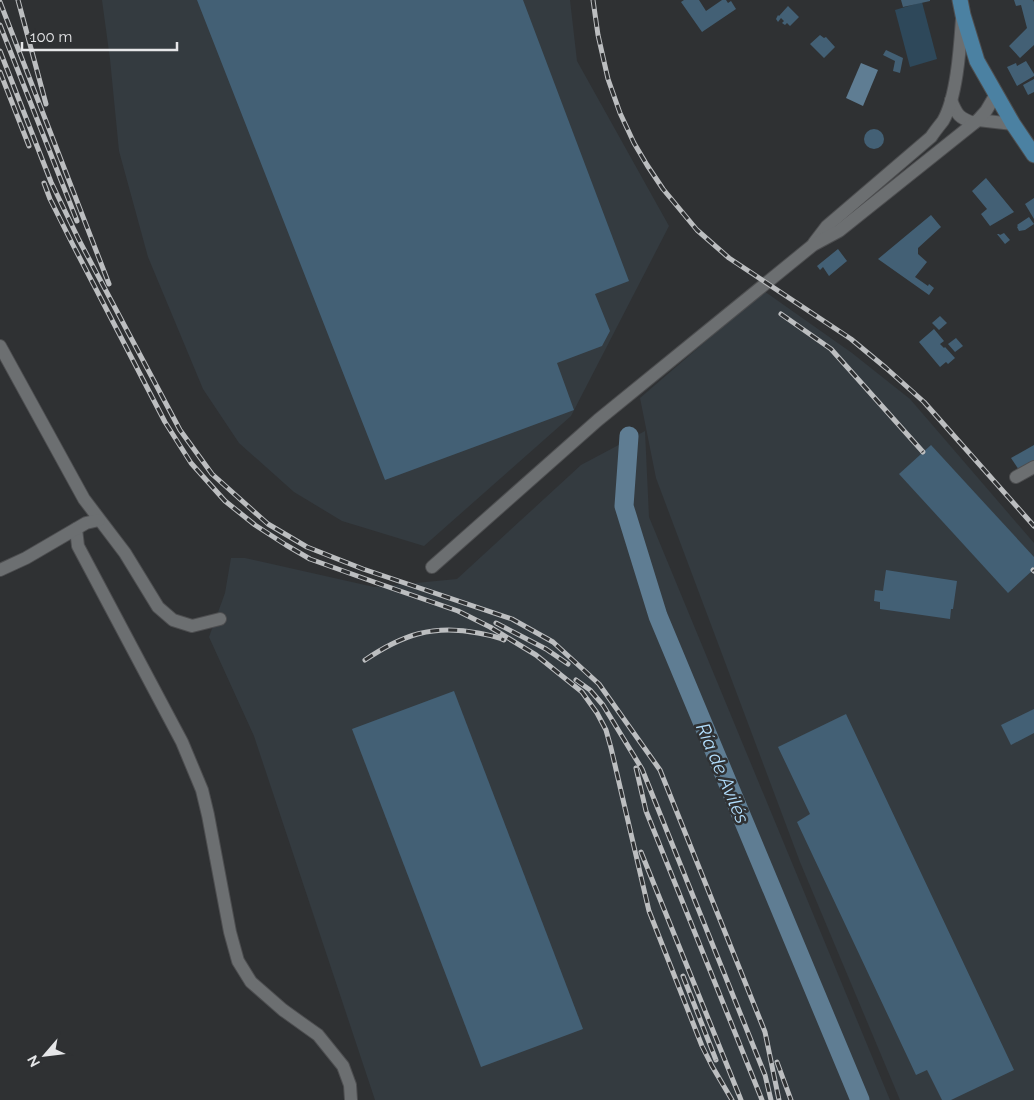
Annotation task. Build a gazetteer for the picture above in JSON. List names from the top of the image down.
{
  "water": ["Ría de Avilés"],
  "scale_bar": "100 m",
  "north": "bottom left"
}
